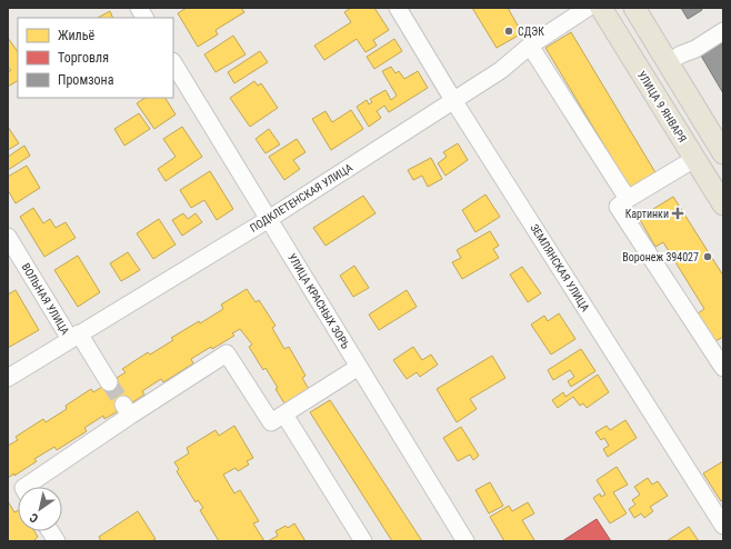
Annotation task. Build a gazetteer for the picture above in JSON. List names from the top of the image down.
{
  "streets": {
    "main road": ["УЛИЦА 9 ЯНВАРЯ"],
    "street": [
      "ПОДКЛЕТЕНСКАЯ УЛИЦА",
      "ЗЕМЛЯНСКАЯ УЛИЦА",
      "ВОЛЬНАЯ УЛИЦА",
      "УЛИЦА КРАСНЫХ ЗОРЬ"
    ]
  },
  "crossings": [
    ["ПОДКЛЕТЕНСКАЯ УЛИЦА", "ЗЕМЛЯНСКАЯ УЛИЦА"],
    ["ПОДКЛЕТЕНСКАЯ УЛИЦА", "ВОЛЬНАЯ УЛИЦА"],
    ["ПОДКЛЕТЕНСКАЯ УЛИЦА", "УЛИЦА КРАСНЫХ ЗОРЬ"]
  ],
  "places": {
    "other": ["СДЭК", "Воронеж 394027"],
    "health": ["Картинки"]
  },
  "legend": ["Жильё", "Торговля", "Промзона"],
  "north": "bottom left"
}
